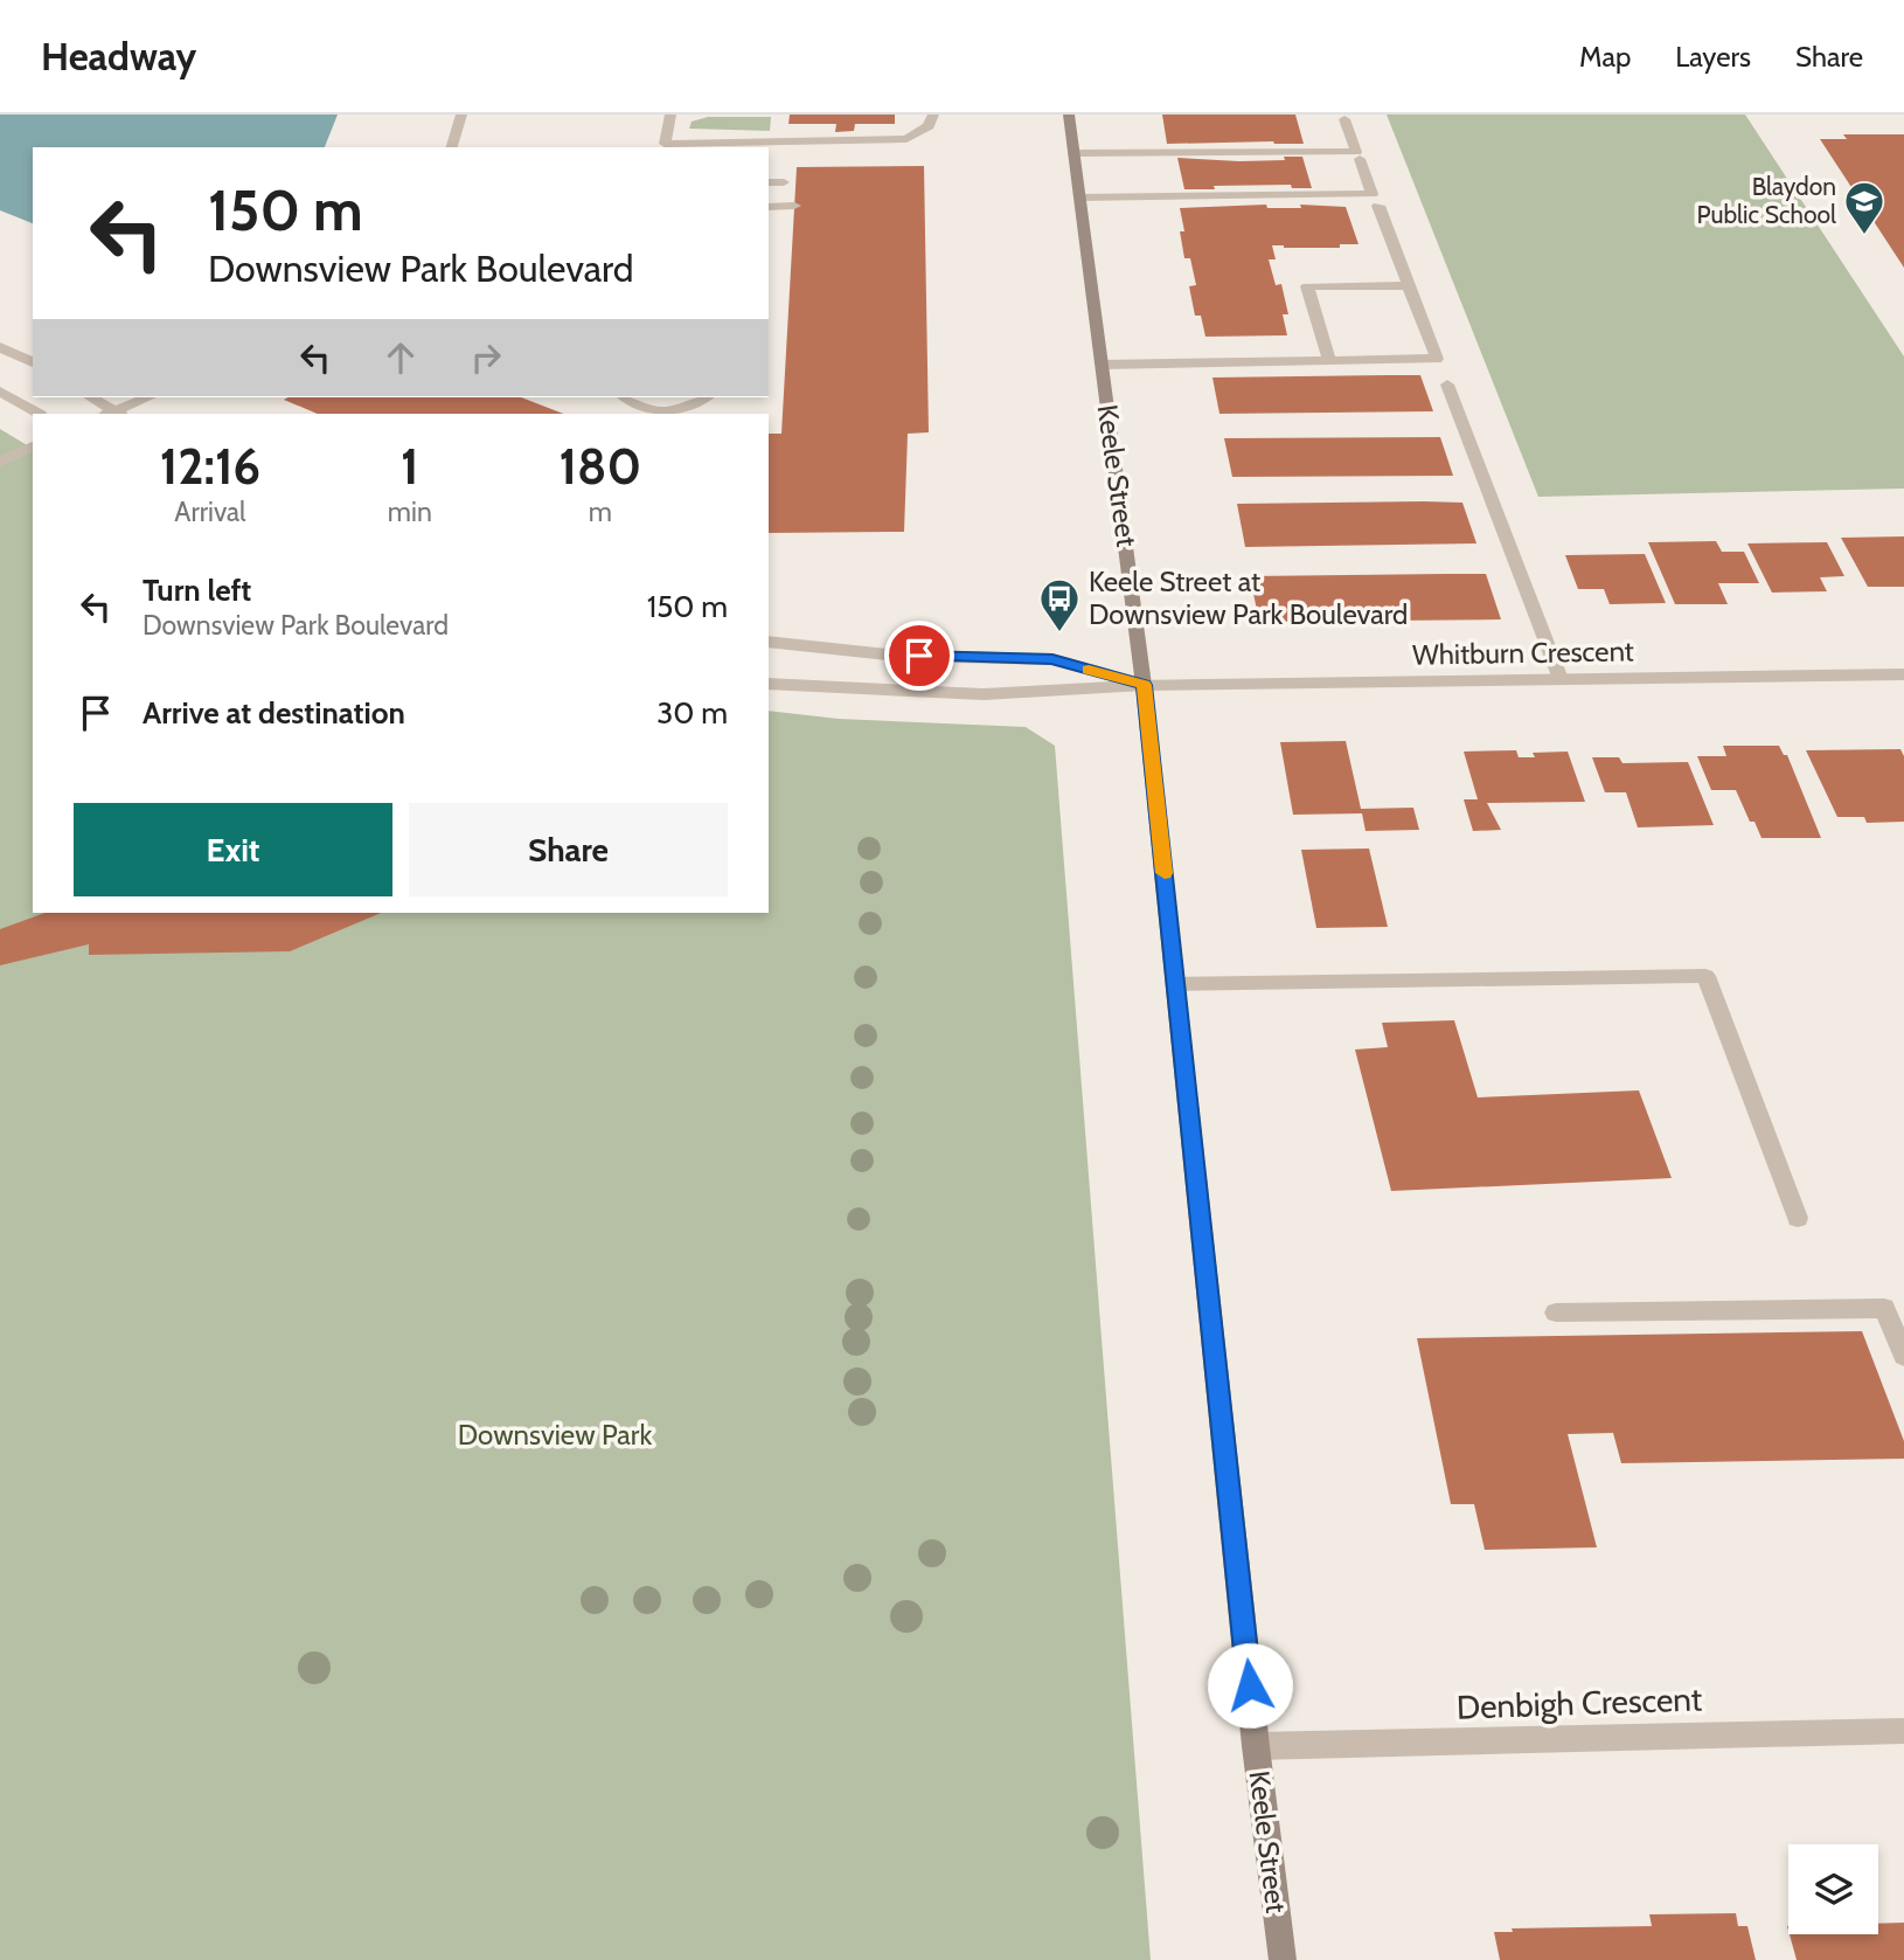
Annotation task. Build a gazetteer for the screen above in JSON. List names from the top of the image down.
{
  "streets": {
    "main road": ["Keele Street"],
    "street": ["Whitburn Crescent", "Denbigh Crescent"]
  },
  "crossings": [
    ["Keele Street", "Whitburn Crescent"],
    ["Keele Street", "Denbigh Crescent"]
  ],
  "parks": ["Downsview Park"],
  "places": {
    "school or university": ["Blaydon Public School"],
    "bus stop": ["Keele Street at Downsview Park Boulevard"]
  },
  "page": {
    "header": "Headway",
    "nav": ["Map", "Layers", "Share"],
    "turn": ["150 m", "Downsview Park Boulevard"],
    "eta": [
      "12:16",
      "Arrival",
      "1",
      "min",
      "180",
      "m"
    ],
    "list": [
      {
        "name": "Turn left",
        "note": "Downsview Park Boulevard",
        "value": "150 m"
      },
      {
        "name": "Arrive at destination",
        "value": "30 m"
      }
    ],
    "buttons": ["Exit", "Share"]
  }
}
